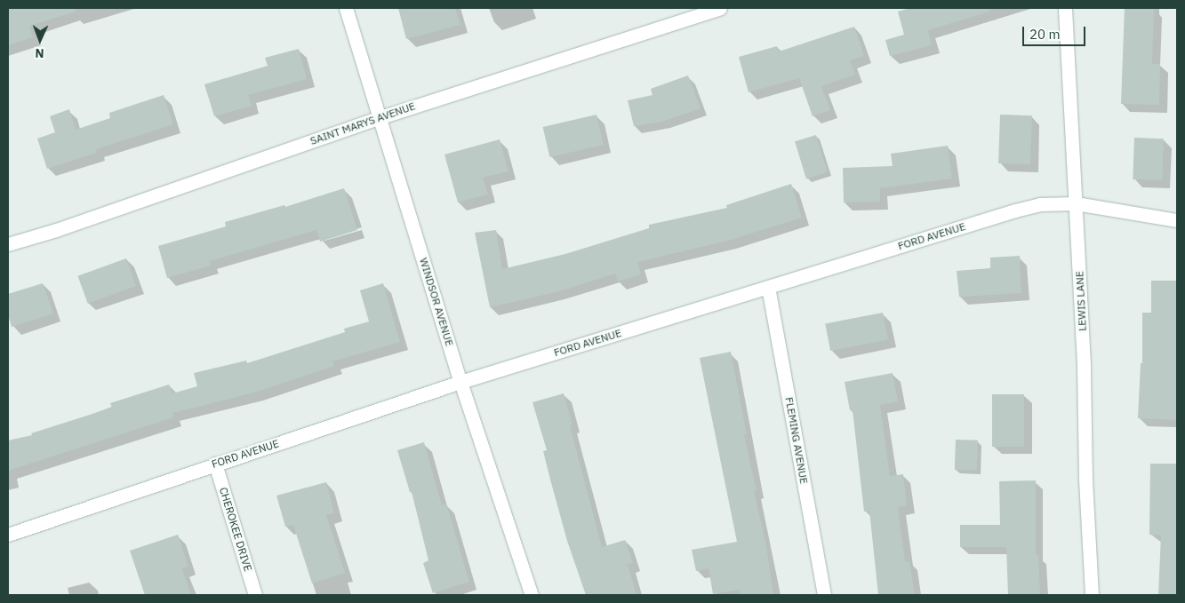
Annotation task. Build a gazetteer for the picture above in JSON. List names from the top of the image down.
{
  "streets": {
    "street": [
      "SAINT MARYS AVENUE",
      "FORD AVENUE",
      "LEWIS LANE",
      "WINDSOR AVENUE",
      "FLEMING AVENUE",
      "CHEROKEE DRIVE"
    ]
  },
  "crossings": [
    ["SAINT MARYS AVENUE", "WINDSOR AVENUE"],
    ["FORD AVENUE", "LEWIS LANE"],
    ["FORD AVENUE", "WINDSOR AVENUE"],
    ["FORD AVENUE", "FLEMING AVENUE"],
    ["FORD AVENUE", "CHEROKEE DRIVE"]
  ],
  "scale_bar": "20 m",
  "north": "bottom"
}
